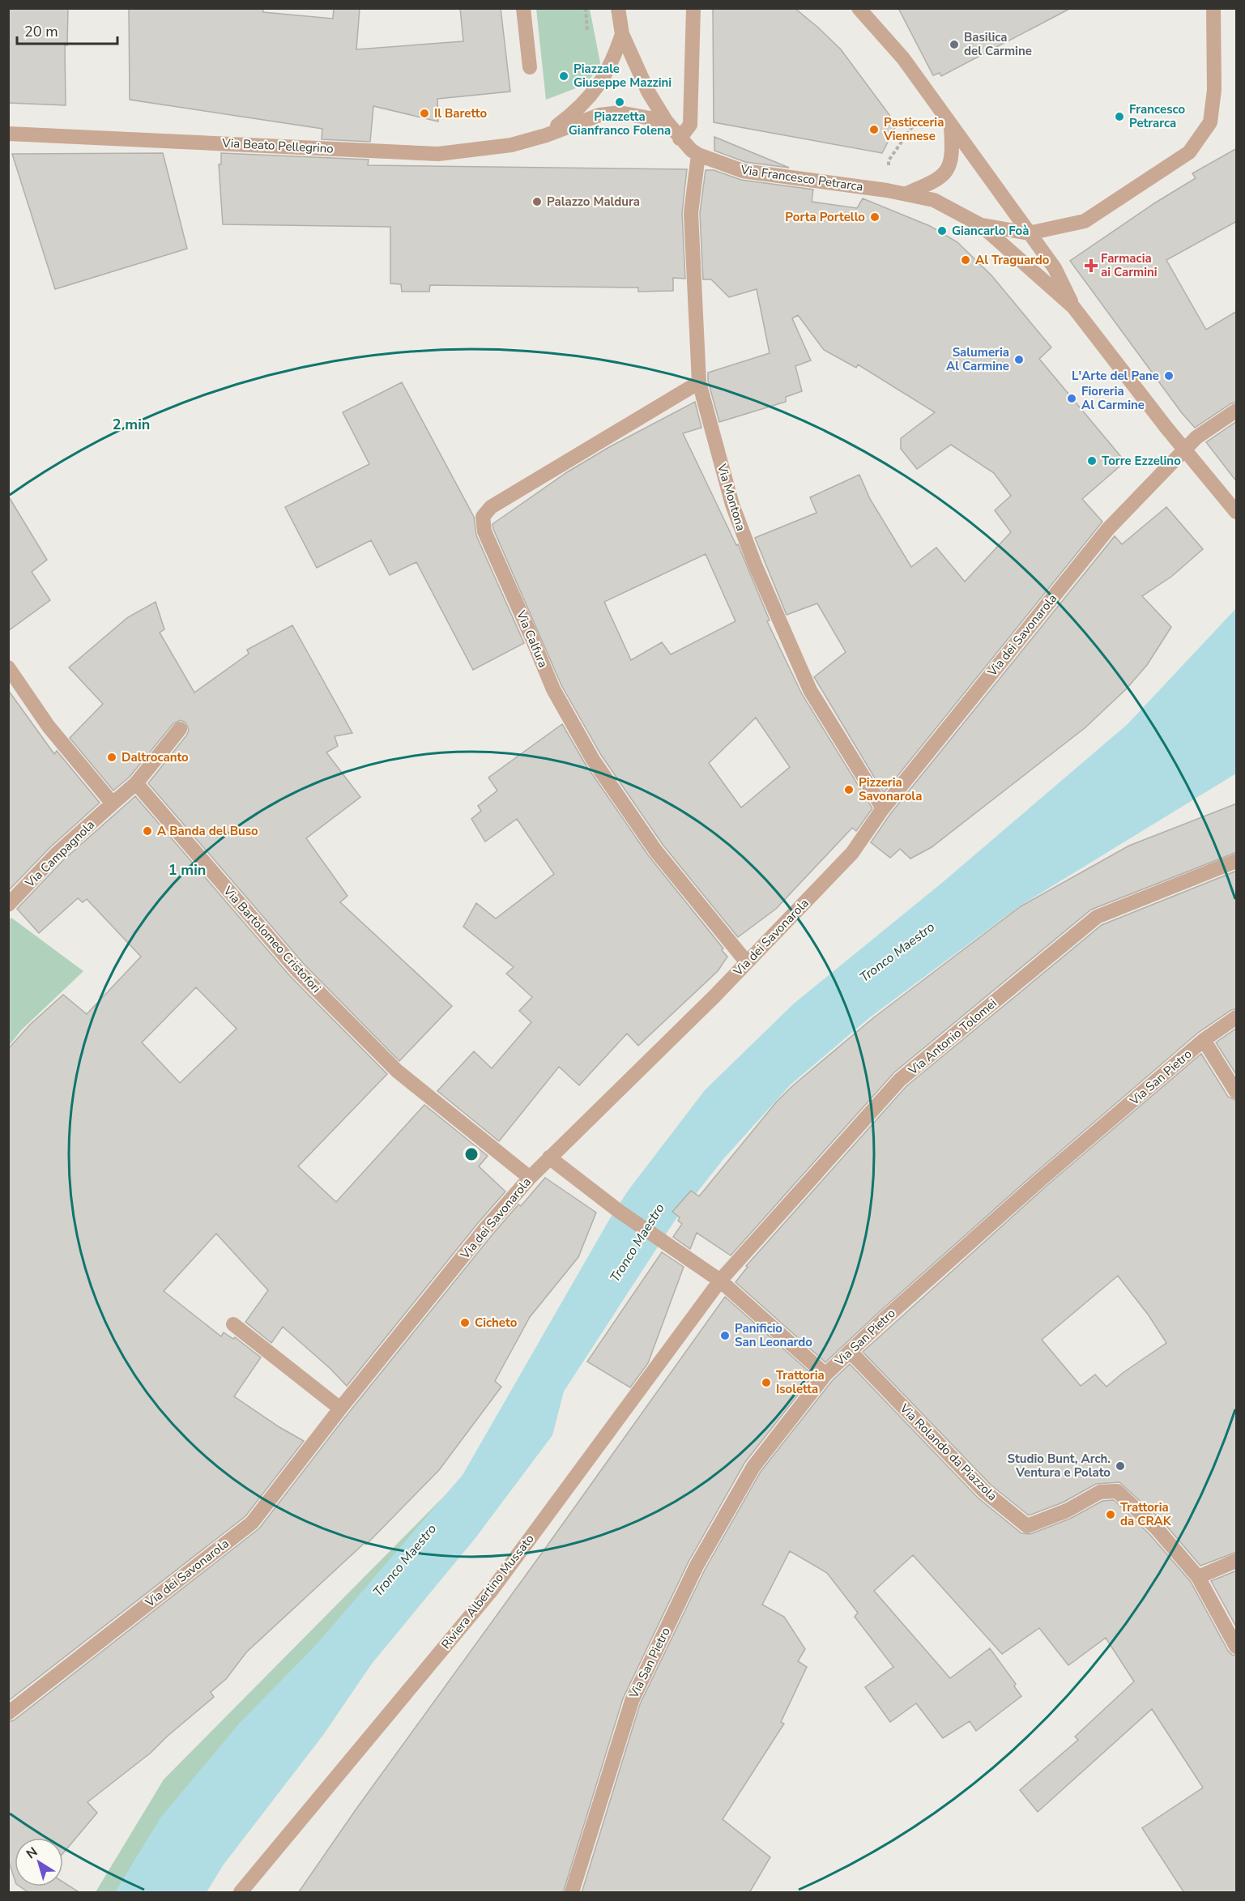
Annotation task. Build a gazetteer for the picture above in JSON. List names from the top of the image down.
{
  "streets": {
    "street": [
      "Via Beato Pellegrino",
      "Via Francesco Petrarca",
      "Via Montona",
      "Via dei Savonarola",
      "Via Calfura",
      "Via Campagnola",
      "Via Bartolomeo Cristofori",
      "Via Antonio Tolomei",
      "Via San Pietro",
      "Via Rolando da Piazzola",
      "Riviera Albertino Mussato"
    ]
  },
  "crossings": [
    ["Via Beato Pellegrino", "Via Francesco Petrarca"],
    ["Via Francesco Petrarca", "Via Montona"],
    ["Via Francesco Petrarca", "Via dei Savonarola"],
    ["Via Montona", "Via dei Savonarola"],
    ["Via Montona", "Via Calfura"],
    ["Via dei Savonarola", "Via Calfura"],
    ["Via dei Savonarola", "Via Bartolomeo Cristofori"],
    ["Via Antonio Tolomei", "Riviera Albertino Mussato"],
    ["Via San Pietro", "Via Rolando da Piazzola"]
  ],
  "water": ["Tronco Maestro"],
  "places": {
    "other": [
      "Basilica del Carmine",
      "Piazzale Giuseppe Mazzini",
      "Piazzetta Gianfranco Folena",
      "Il Baretto",
      "Francesco Petrarca",
      "Pasticceria Viennese",
      "Palazzo Maldura",
      "Porta Portello",
      "Giancarlo Foà",
      "Al Traguardo",
      "Salumeria Al Carmine",
      "L'Arte del Pane",
      "Fioreria Al Carmine",
      "Torre Ezzelino",
      "Daltrocanto",
      "Pizzeria Savonarola",
      "A Banda del Buso",
      "Cicheto",
      "Panificio San Leonardo",
      "Trattoria Isoletta",
      "Studio Bunt, Arch. Ventura e Polato",
      "Trattoria da CRAK"
    ],
    "health": ["Farmacia ai Carmini"]
  },
  "scale_bar": "20 m",
  "north": "top left",
  "rings": ["2 min", "1 min"]
}
